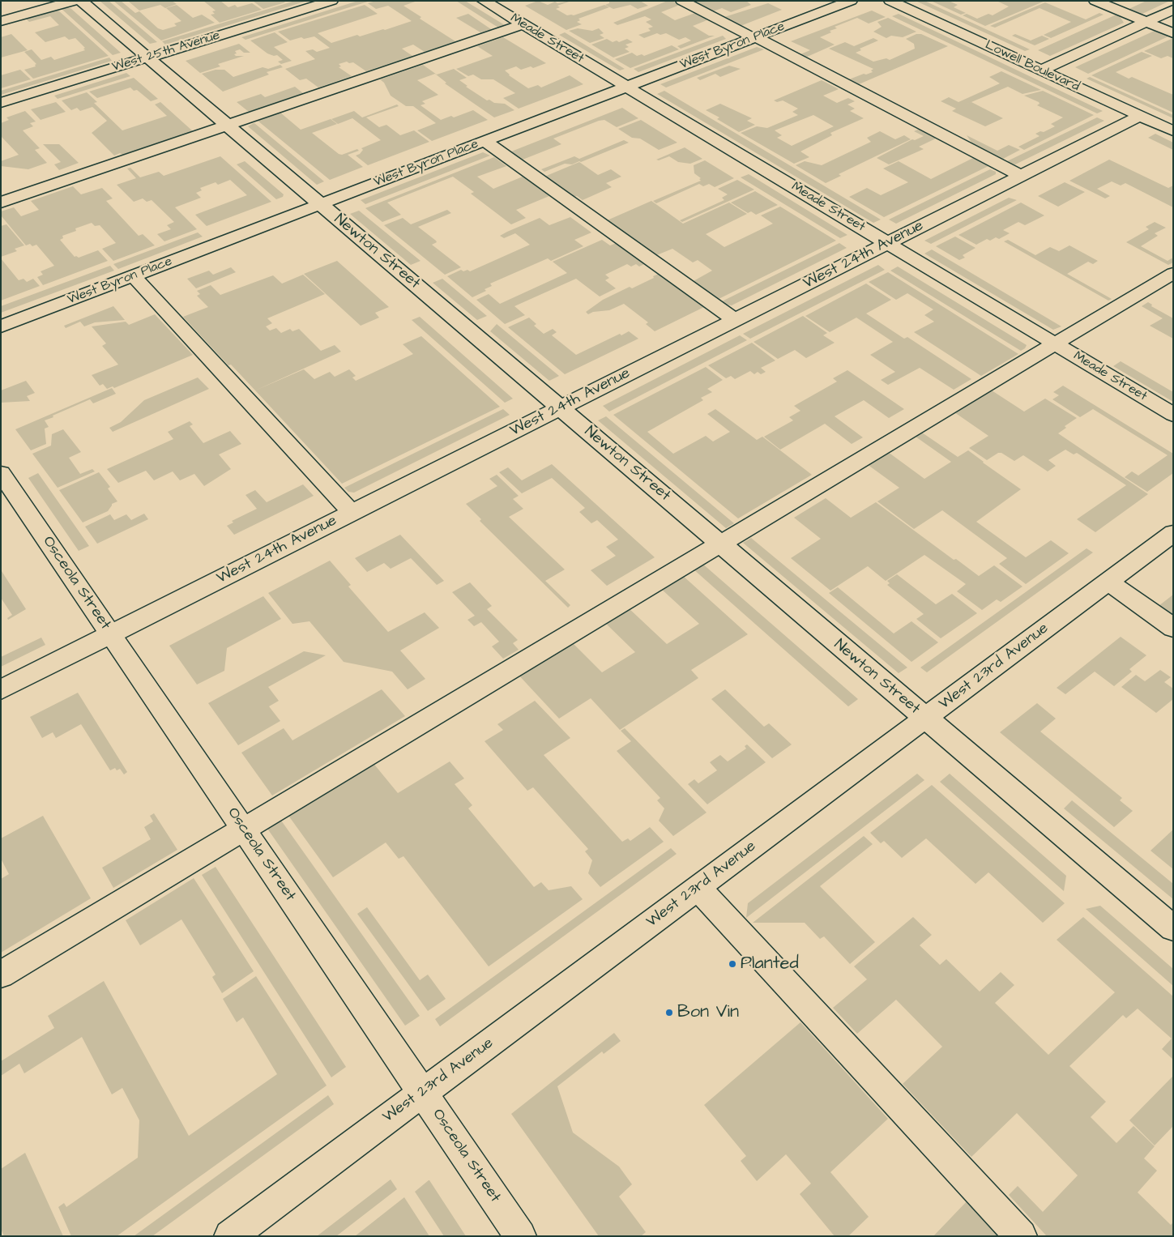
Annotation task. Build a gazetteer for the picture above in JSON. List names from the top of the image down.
{
  "streets": {
    "street": [
      "Meade Street",
      "West Byron Place",
      "West 25th Avenue",
      "Lowell Boulevard",
      "Newton Street",
      "West 24th Avenue",
      "Osceola Street",
      "West 23rd Avenue"
    ]
  },
  "crossings": [
    ["Meade Street", "West Byron Place"],
    ["Meade Street", "West 24th Avenue"],
    ["West Byron Place", "Newton Street"],
    ["West 25th Avenue", "Newton Street"],
    ["Lowell Boulevard", "West 24th Avenue"],
    ["Newton Street", "West 24th Avenue"],
    ["Newton Street", "West 23rd Avenue"],
    ["West 24th Avenue", "Osceola Street"],
    ["Osceola Street", "West 23rd Avenue"]
  ],
  "places": ["Planted", "Bon Vin"]
}
